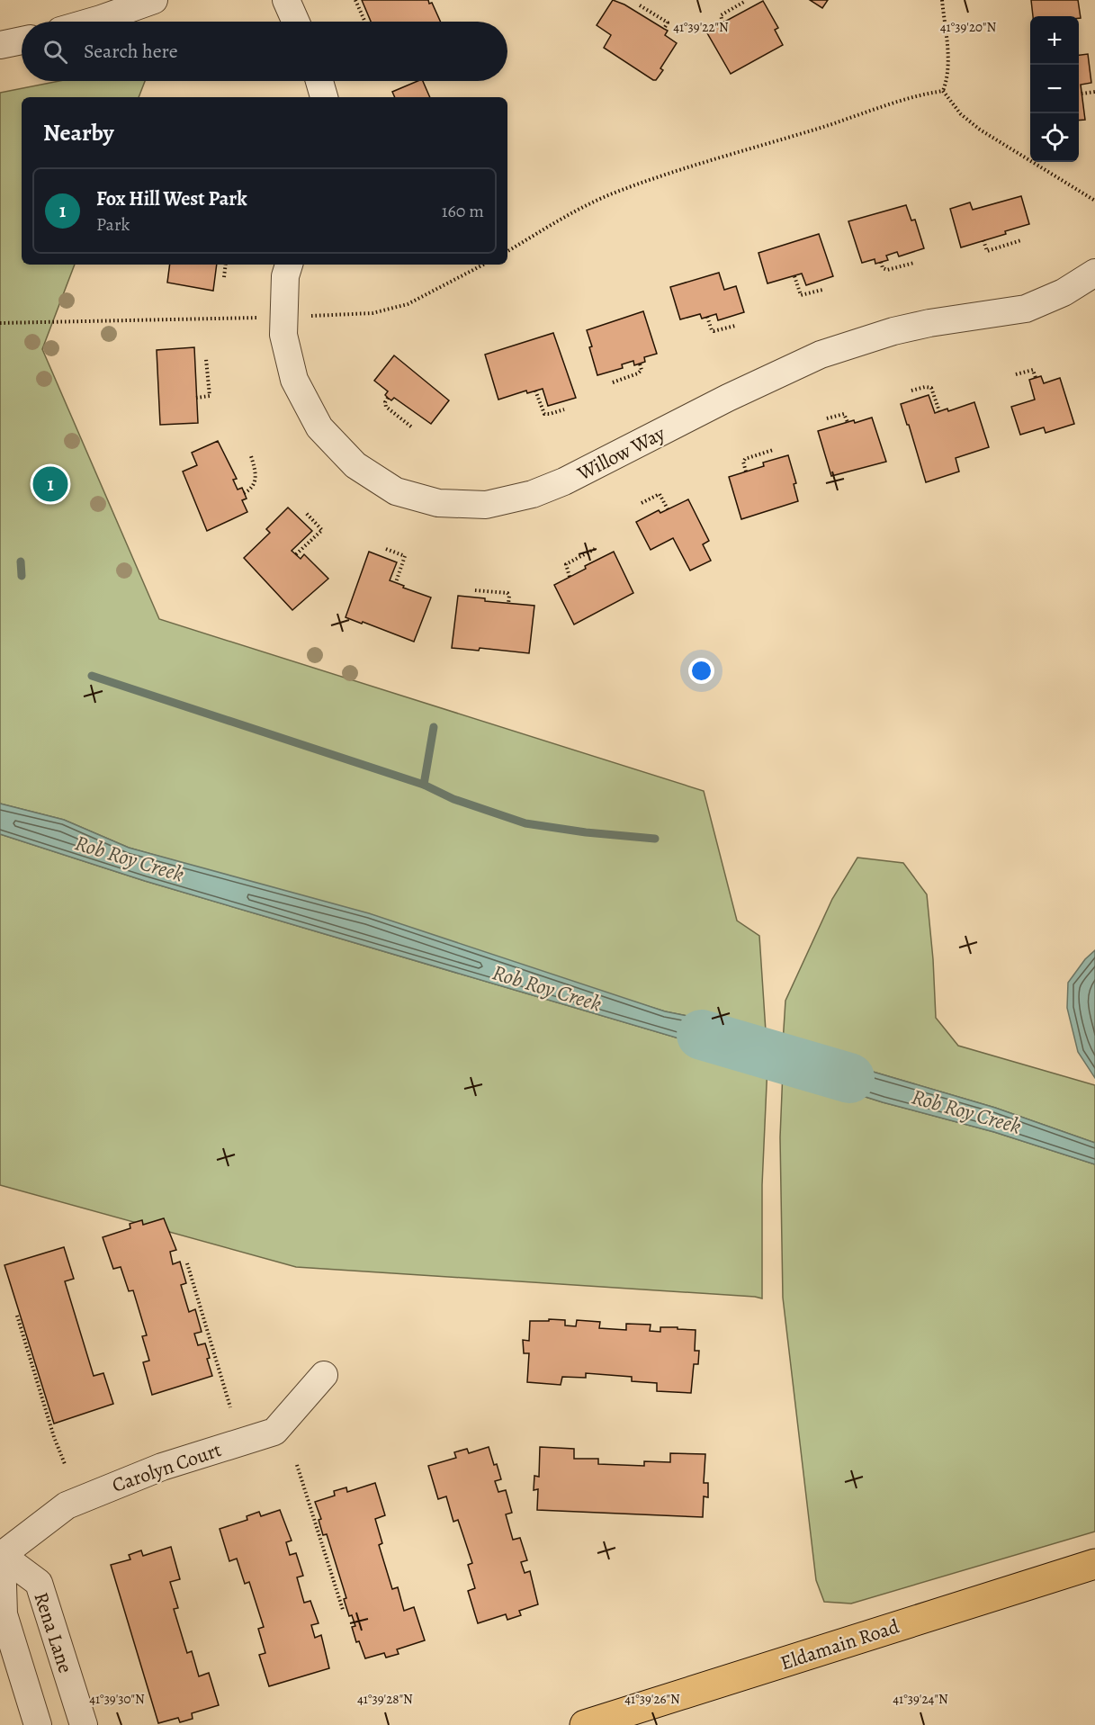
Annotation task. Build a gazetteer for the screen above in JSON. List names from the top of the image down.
{
  "streets": {
    "main road": ["Eldamain Road"],
    "street": ["Willow Way", "Carolyn Court", "Rena Lane"]
  },
  "crossings": [
    ["Carolyn Court", "Rena Lane"]
  ],
  "water": ["Rob Roy Creek"],
  "page": {
    "map_buttons": ["+", "−"],
    "search": "Search here",
    "heading": "Nearby",
    "list": [
      {
        "mark": "1",
        "name": "Fox Hill West Park",
        "note": "Park",
        "value": "160 m"
      }
    ],
    "pins": "1"
  },
  "coordinates": [
    "41°39'22\"N",
    "41°39'20\"N",
    "41°39'30\"N",
    "41°39'28\"N",
    "41°39'26\"N",
    "41°39'24\"N"
  ]
}
